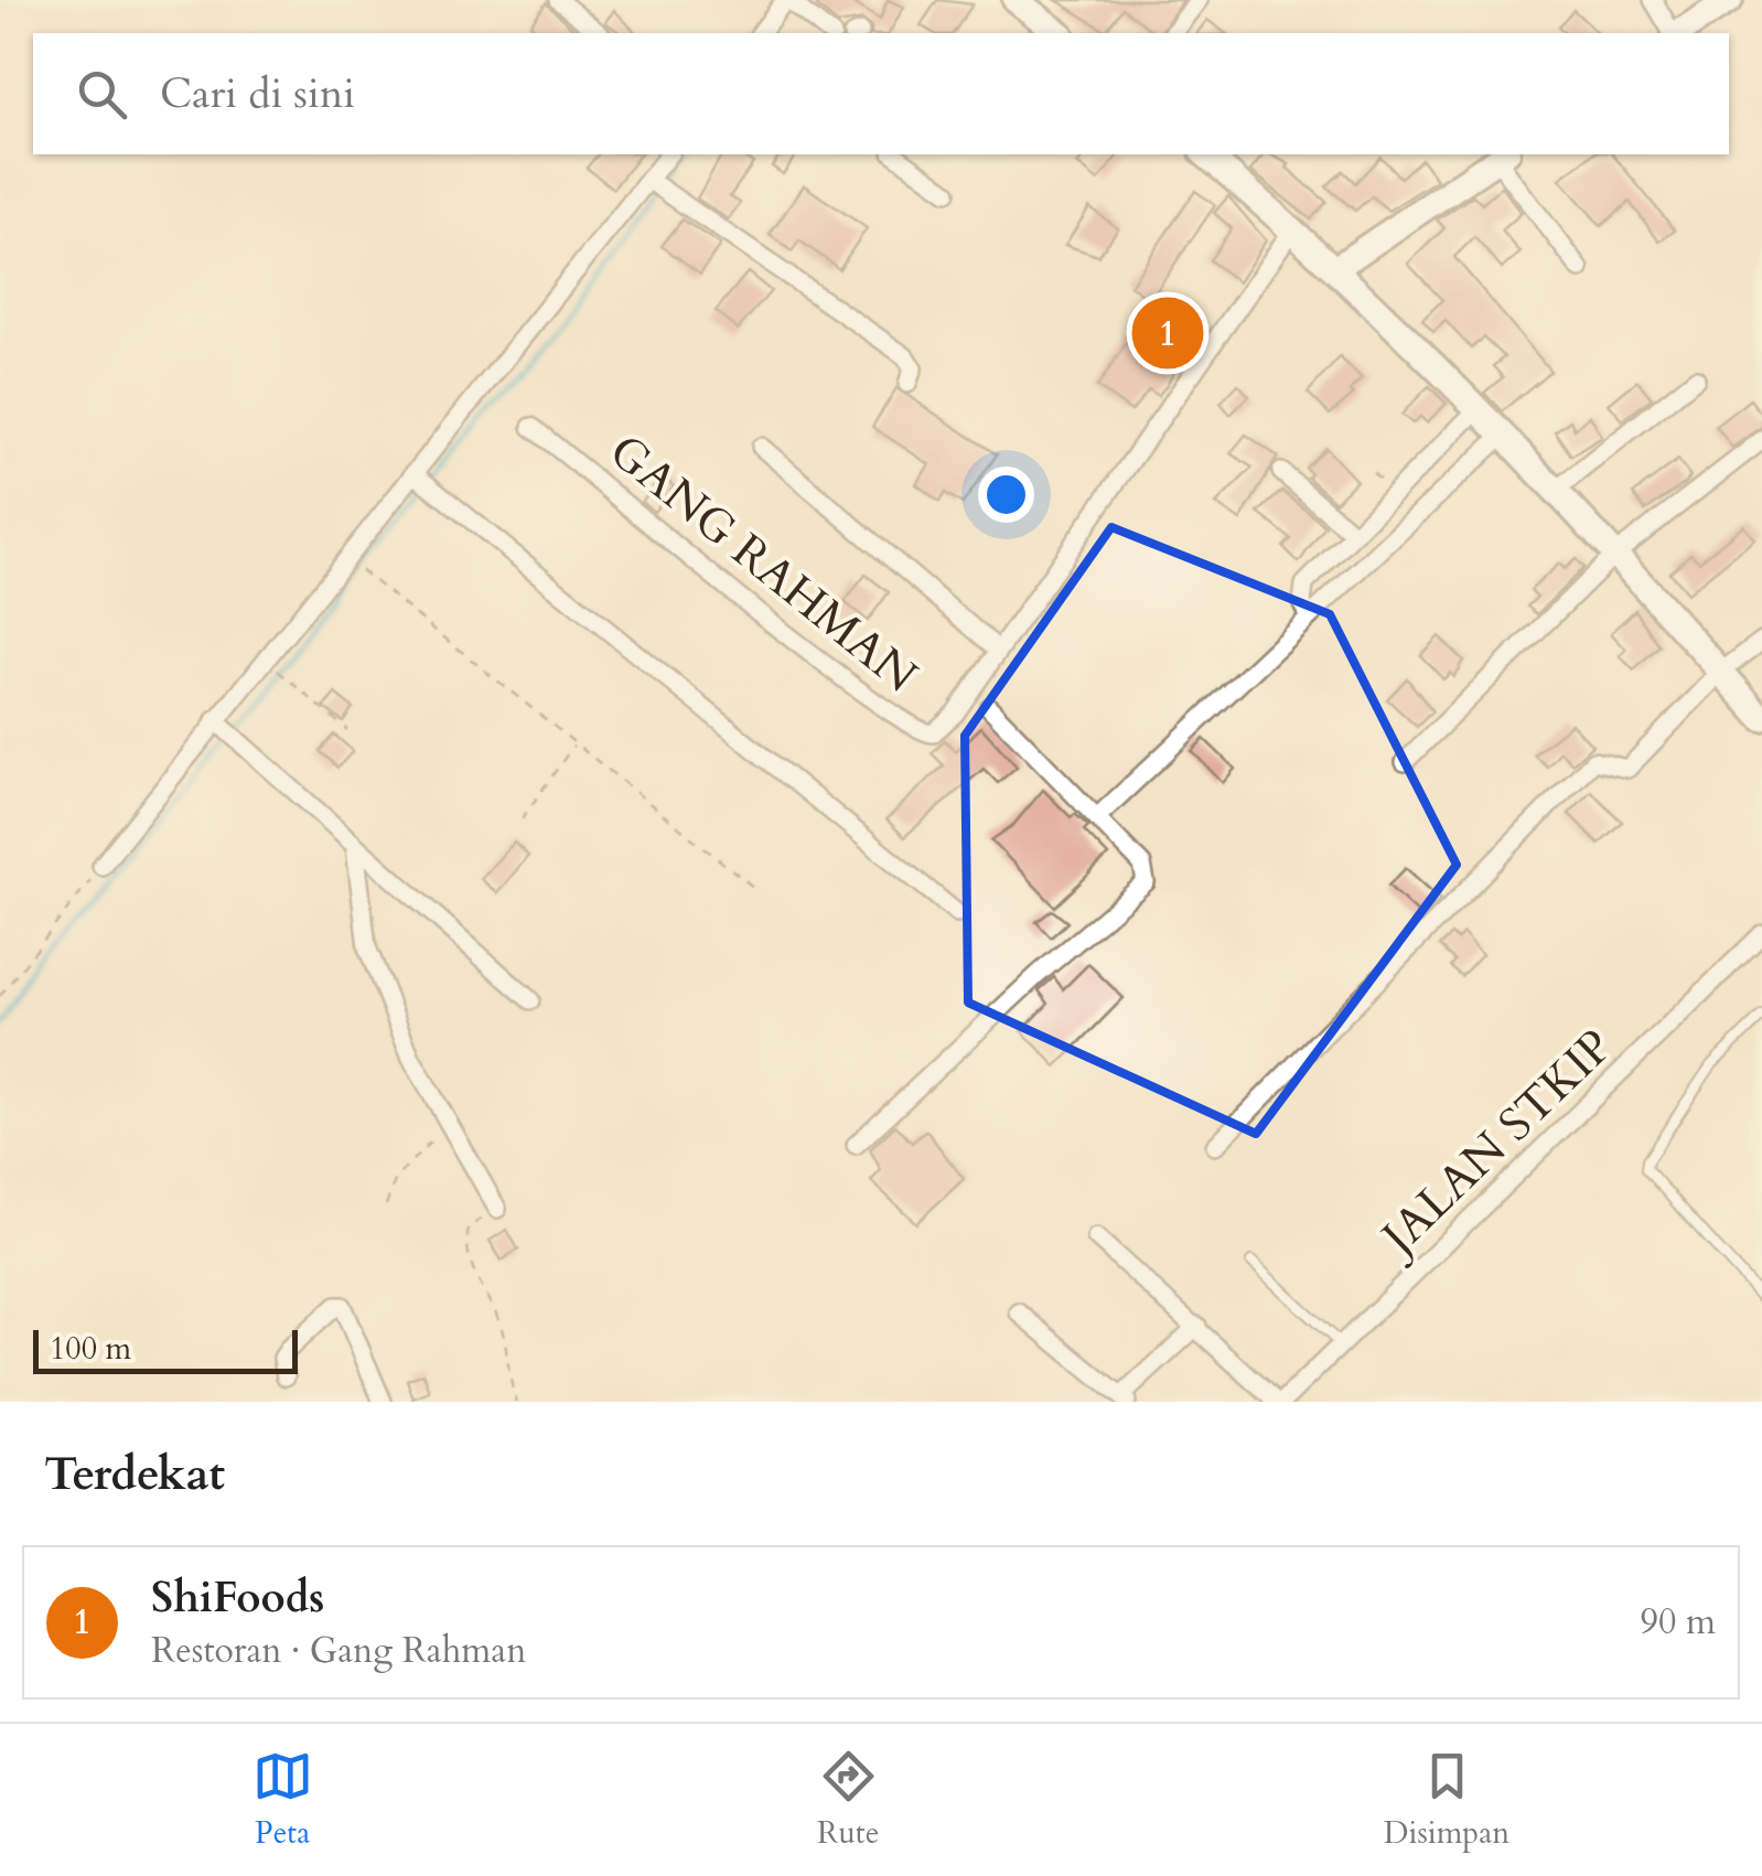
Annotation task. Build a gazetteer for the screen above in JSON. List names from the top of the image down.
{
  "streets": {
    "street": ["GANG RAHMAN", "JALAN STKIP"]
  },
  "scale_bar": "100 m",
  "page": {
    "search": "Cari di sini",
    "pins": "1",
    "scale": "100 m",
    "heading": "Terdekat",
    "list": [
      {
        "mark": "1",
        "name": "ShiFoods",
        "note": "Restoran · Gang Rahman",
        "value": "90 m"
      }
    ],
    "nav": ["Peta", "Rute", "Disimpan"]
  }
}
